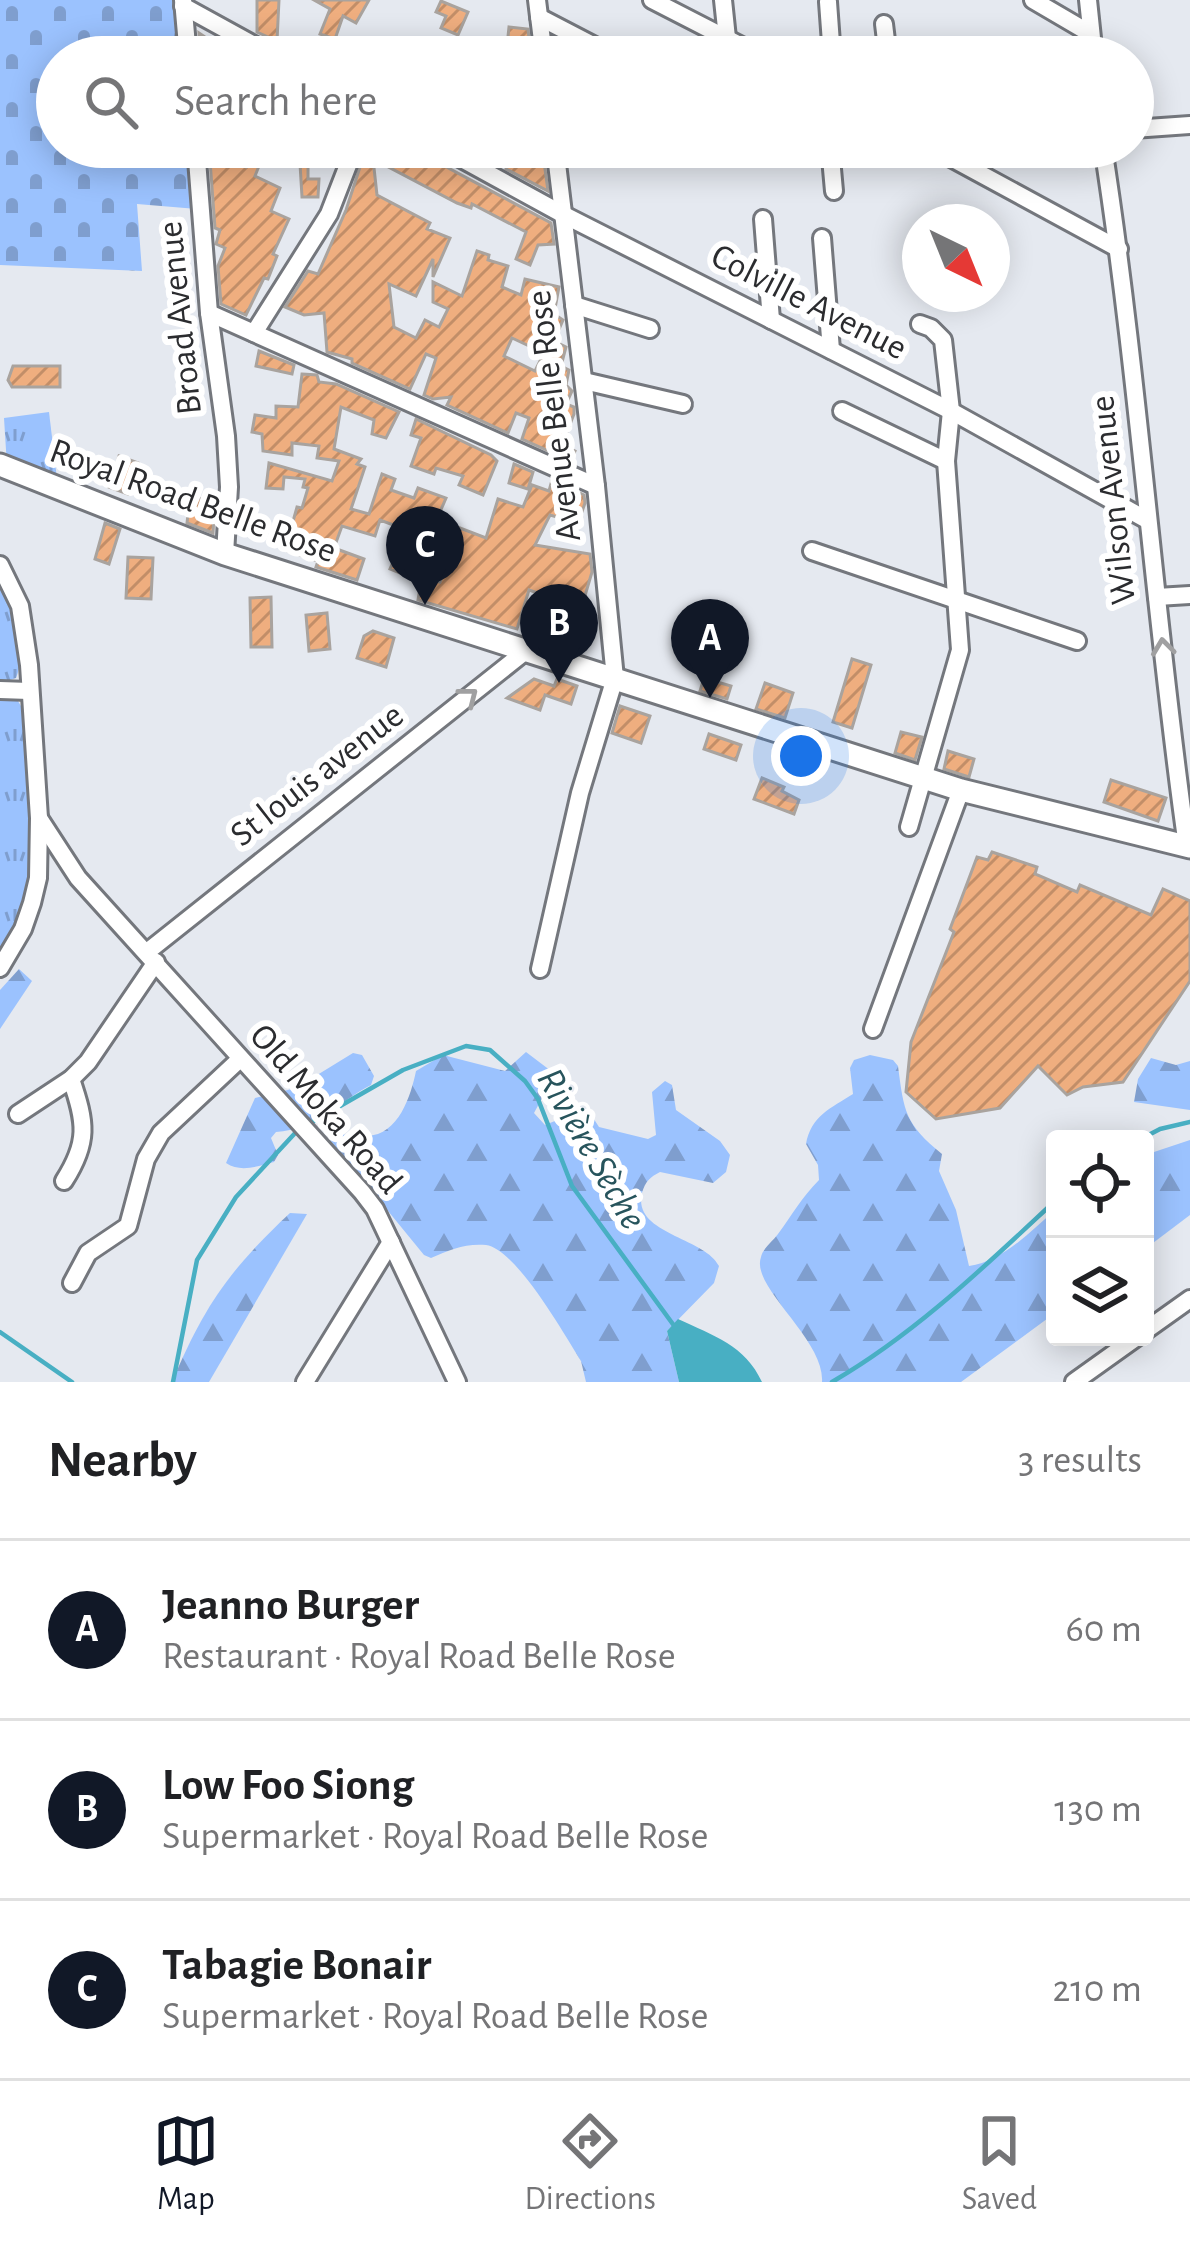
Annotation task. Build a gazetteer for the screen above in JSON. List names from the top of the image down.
{
  "streets": {
    "main road": ["Royal Road Belle Rose"],
    "street": [
      "Colville Avenue",
      "Broad Avenue",
      "Avenue Belle Rose",
      "Wilson Avenue",
      "St louis avenue",
      "Old Moka Road"
    ]
  },
  "crossings": [
    ["Colville Avenue", "Avenue Belle Rose"],
    ["Colville Avenue", "Wilson Avenue"],
    ["Broad Avenue", "Royal Road Belle Rose"],
    ["Avenue Belle Rose", "Royal Road Belle Rose"],
    ["Wilson Avenue", "Royal Road Belle Rose"],
    ["Royal Road Belle Rose", "St louis avenue"],
    ["St louis avenue", "Old Moka Road"]
  ],
  "one_way": ["St louis avenue"],
  "water": ["Rivière Sèche"],
  "north": "bottom right",
  "page": {
    "search": "Search here",
    "pins": ["C", "B", "A"],
    "heading": ["Nearby", "3 results"],
    "list": [
      {
        "mark": "A",
        "name": "Jeanno Burger",
        "note": "Restaurant · Royal Road Belle Rose",
        "value": "60 m"
      },
      {
        "mark": "B",
        "name": "Low Foo Siong",
        "note": "Supermarket · Royal Road Belle Rose",
        "value": "130 m"
      },
      {
        "mark": "C",
        "name": "Tabagie Bonair",
        "note": "Supermarket · Royal Road Belle Rose",
        "value": "210 m"
      }
    ],
    "nav": ["Map", "Directions", "Saved"]
  }
}
